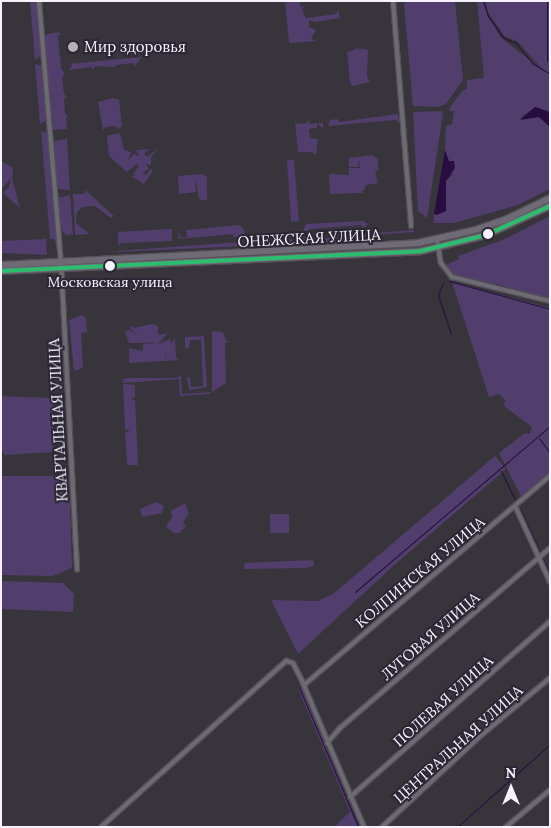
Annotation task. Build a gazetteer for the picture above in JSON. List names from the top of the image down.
{
  "streets": {
    "main road": ["ОНЕЖСКАЯ УЛИЦА"],
    "street": [
      "КВАРТАЛЬНАЯ УЛИЦА",
      "КОЛПИНСКАЯ УЛИЦА",
      "ЛУГОВАЯ УЛИЦА",
      "ПОЛЕВАЯ УЛИЦА",
      "ЦЕНТРАЛЬНАЯ УЛИЦА"
    ]
  },
  "crossings": [
    ["ОНЕЖСКАЯ УЛИЦА", "КВАРТАЛЬНАЯ УЛИЦА"]
  ],
  "places": ["Мир здоровья", "Московская улица"],
  "north": "top"
}
